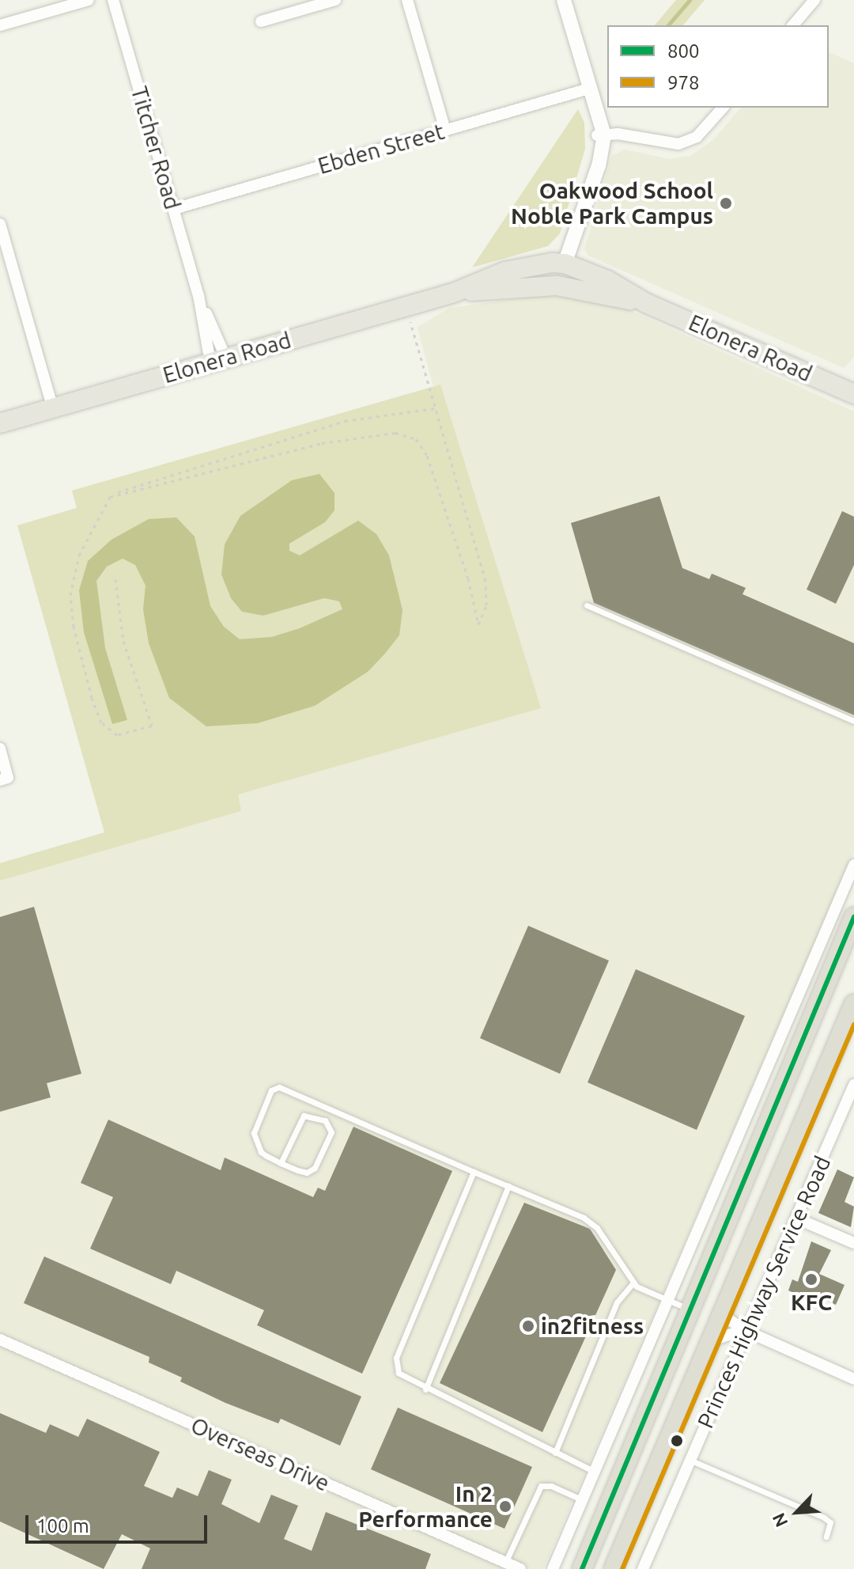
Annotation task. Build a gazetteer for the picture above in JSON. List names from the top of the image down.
{
  "streets": {
    "main road": ["Elonera Road"],
    "street": [
      "Titcher Road",
      "Ebden Street",
      "Princes Highway Service Road",
      "Overseas Drive"
    ]
  },
  "crossings": [
    ["Titcher Road", "Ebden Street"],
    ["Titcher Road", "Elonera Road"]
  ],
  "places": [
    "Oakwood School Noble Park Campus",
    "KFC",
    "in2fitness",
    "In 2 Performance"
  ],
  "lines": ["transit line 800", "transit line 978"],
  "legend": ["800", "978"],
  "scale_bar": "100 m",
  "north": "bottom left"
}
